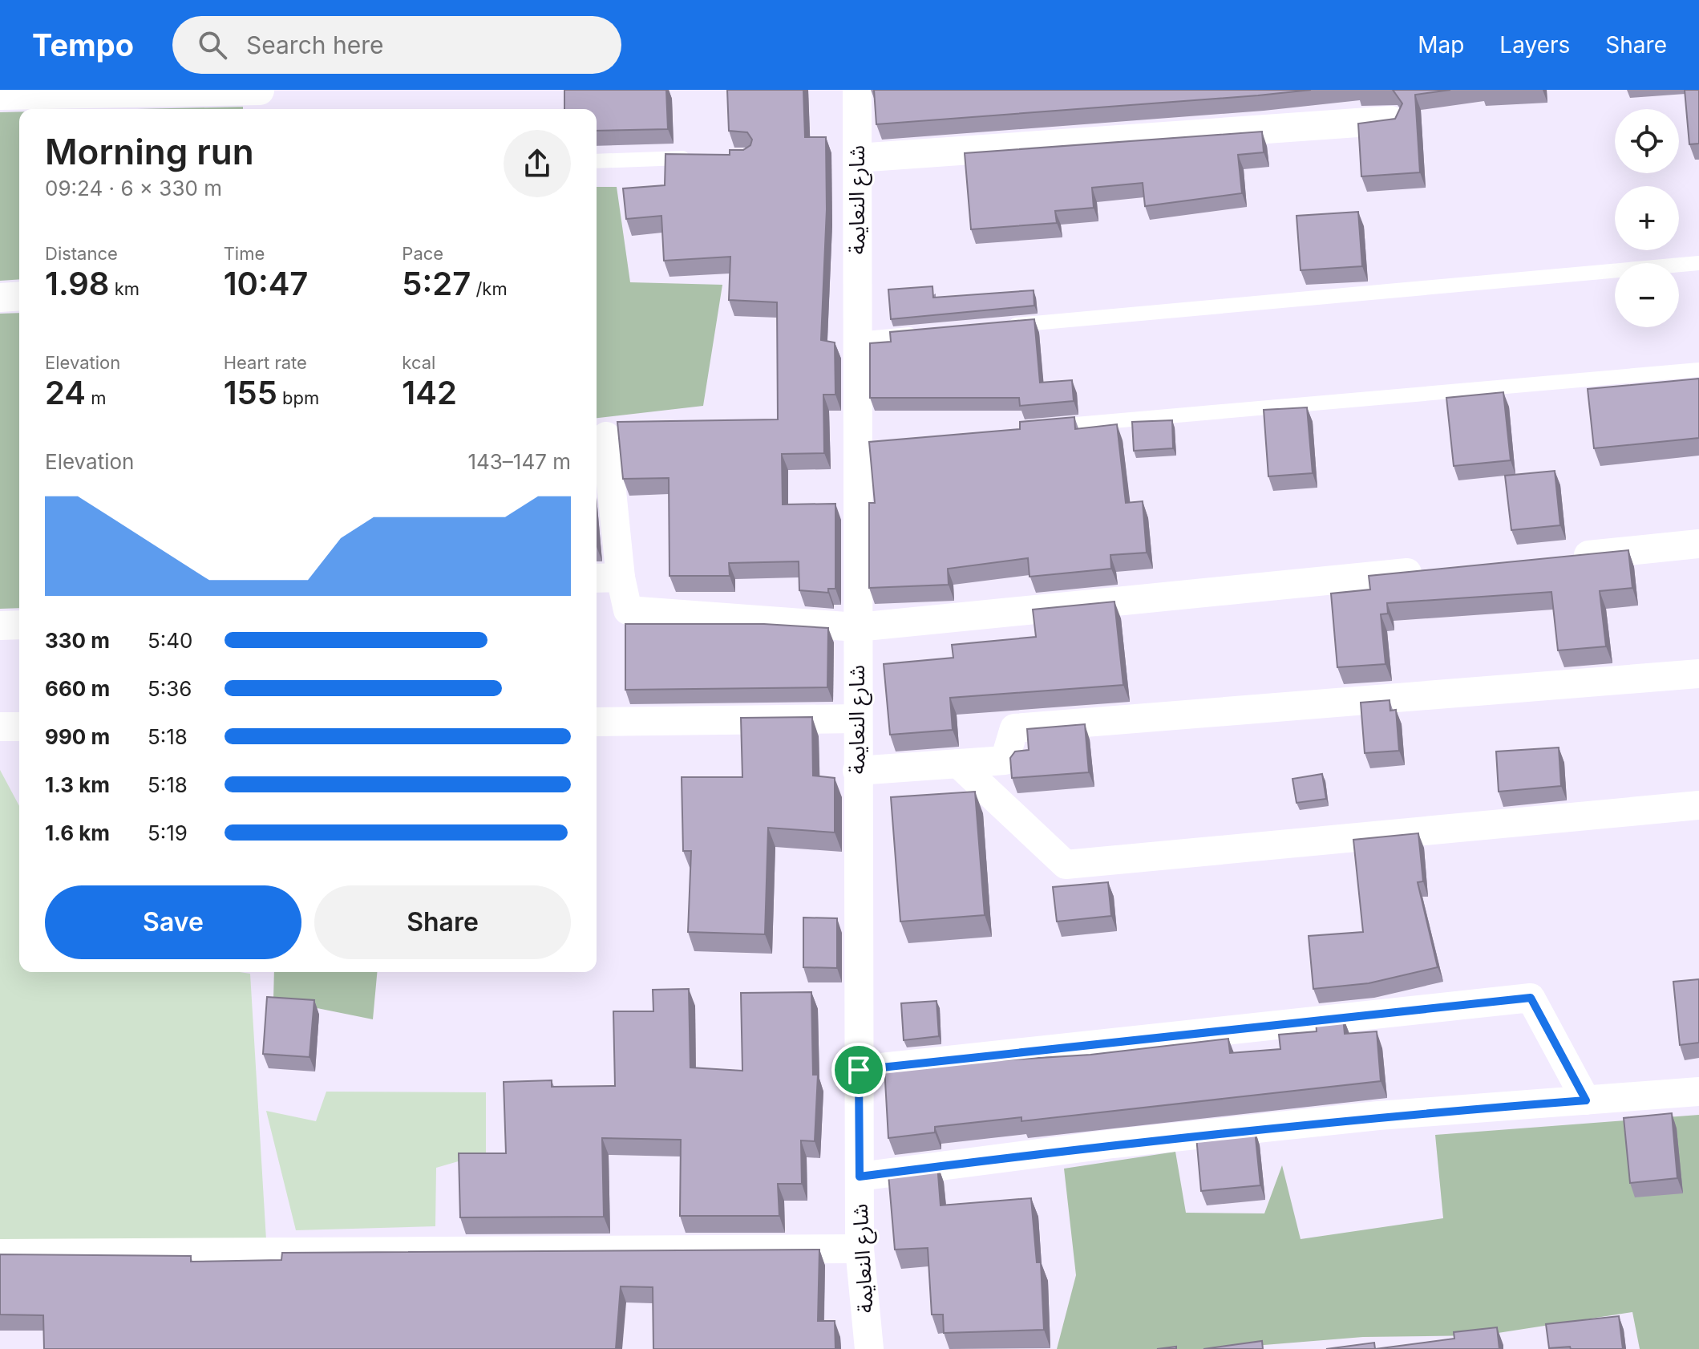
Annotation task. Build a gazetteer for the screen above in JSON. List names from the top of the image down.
{
  "streets": {
    "street": ["شارع النعايمة"]
  },
  "page": {
    "header": "Tempo",
    "search": "Search here",
    "nav": ["Map", "Layers", "Share"],
    "map_buttons": ["+", "−"],
    "heading": ["Morning run", "09:24 · 6 × 330 m"],
    "stats": [
      ["Distance", "1.98 km"],
      ["Time", "10:47"],
      ["Pace", "5:27 /km"],
      ["Elevation", "24 m"],
      ["Heart rate", "155 bpm"],
      ["kcal", "142"]
    ],
    "chart": ["Elevation", "143–147 m"],
    "list": [
      {
        "name": "330 m",
        "note": "5:40"
      },
      {
        "name": "660 m",
        "note": "5:36"
      },
      {
        "name": "990 m",
        "note": "5:18"
      },
      {
        "name": "1.3 km",
        "note": "5:18"
      },
      {
        "name": "1.6 km",
        "note": "5:19"
      }
    ],
    "buttons": ["Save", "Share"]
  }
}
